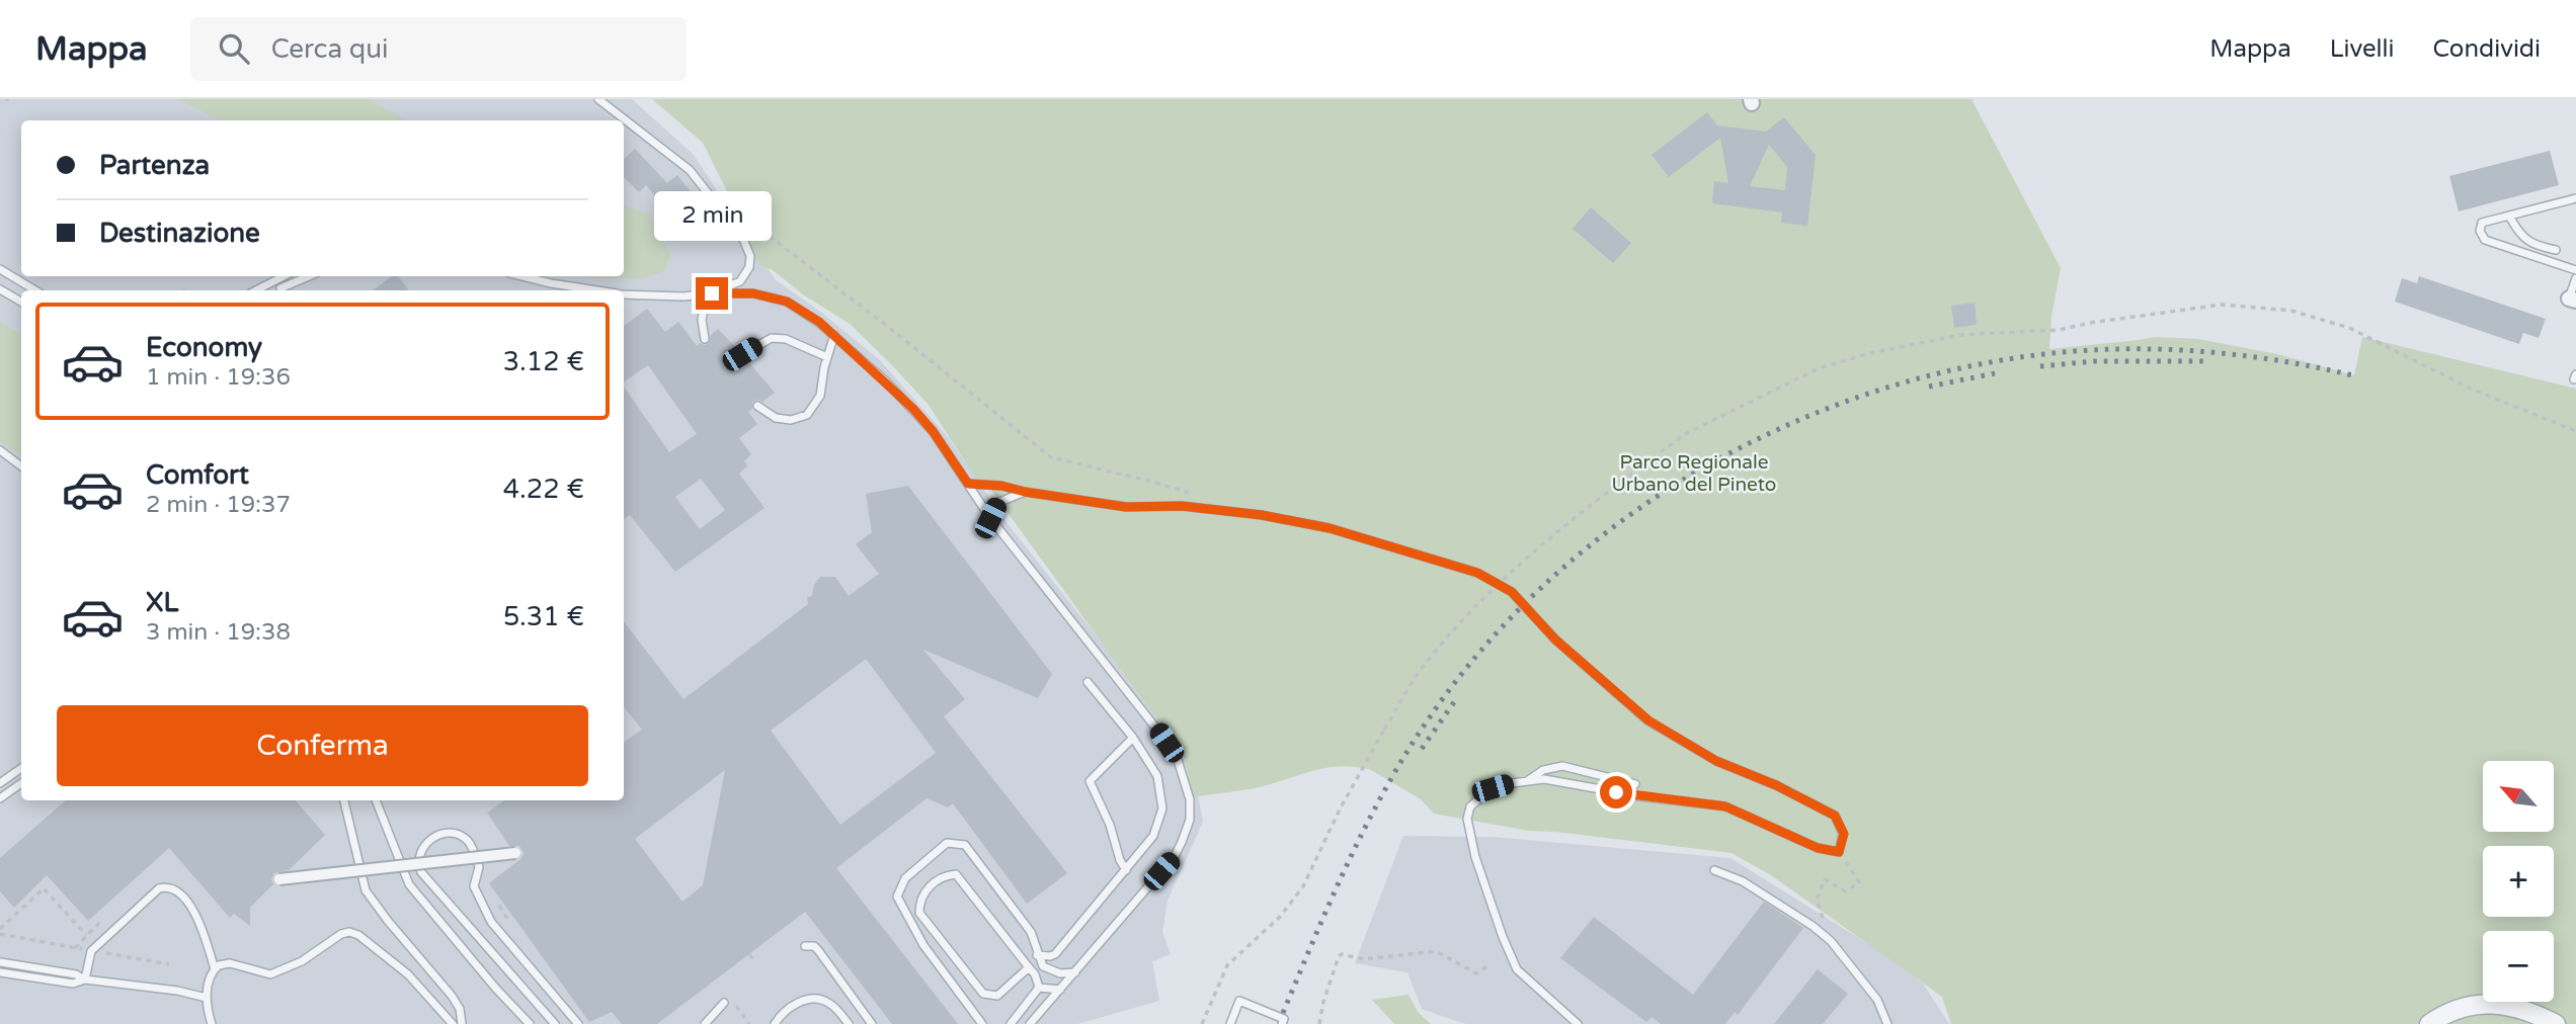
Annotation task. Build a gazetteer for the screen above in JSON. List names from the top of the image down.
{
  "parks": ["Parco Regionale Urbano del Pineto"],
  "north": "top left",
  "page": {
    "header": "Mappa",
    "search": "Cerca qui",
    "nav": ["Mappa", "Livelli", "Condividi"],
    "banner": ["Partenza", "Destinazione"],
    "bubble": "2 min",
    "list": [
      {
        "name": "Economy",
        "note": "1 min · 19:36",
        "value": "3.12 €"
      },
      {
        "name": "Comfort",
        "note": "2 min · 19:37",
        "value": "4.22 €"
      },
      {
        "name": "XL",
        "note": "3 min · 19:38",
        "value": "5.31 €"
      }
    ],
    "buttons": "Conferma",
    "map_buttons": ["+", "−"]
  }
}
